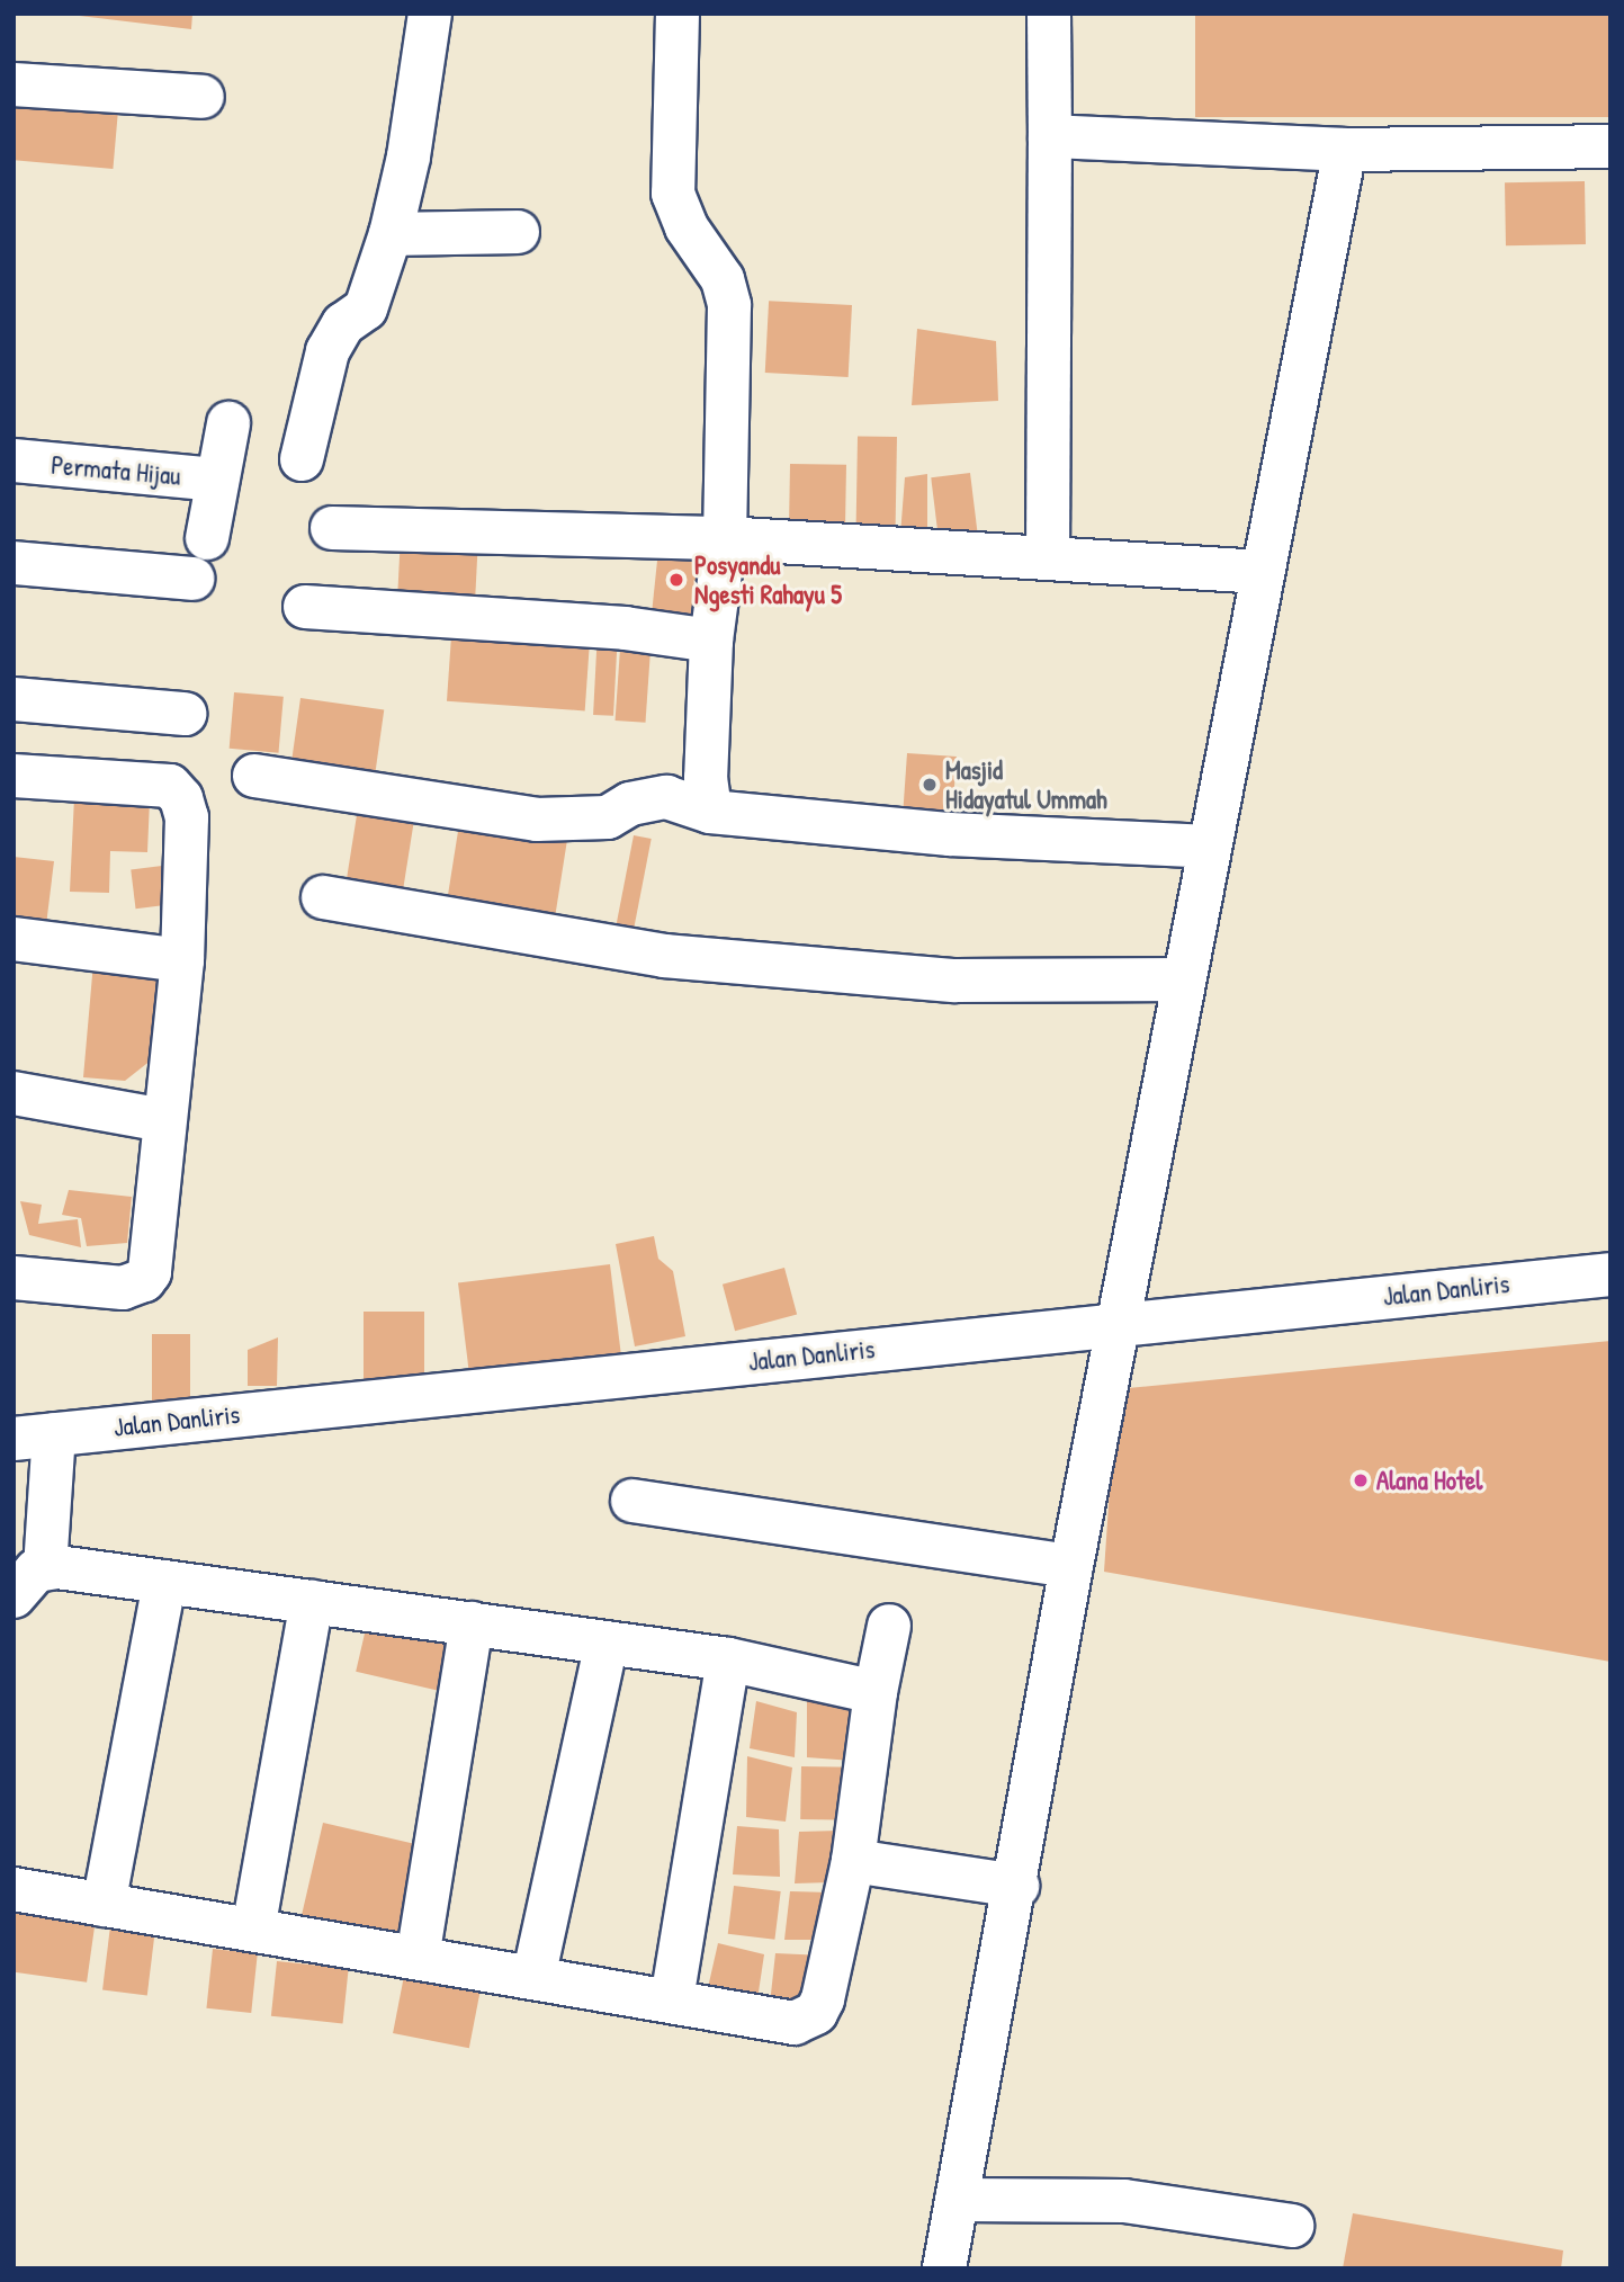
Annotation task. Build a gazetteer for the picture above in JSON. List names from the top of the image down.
{
  "streets": {
    "street": ["Permata Hijau", "Jalan Danliris"]
  },
  "places": ["Posyandu Ngesti Rahayu 5", "Masjid Hidayatul Ummah", "Alana Hotel"]
}
